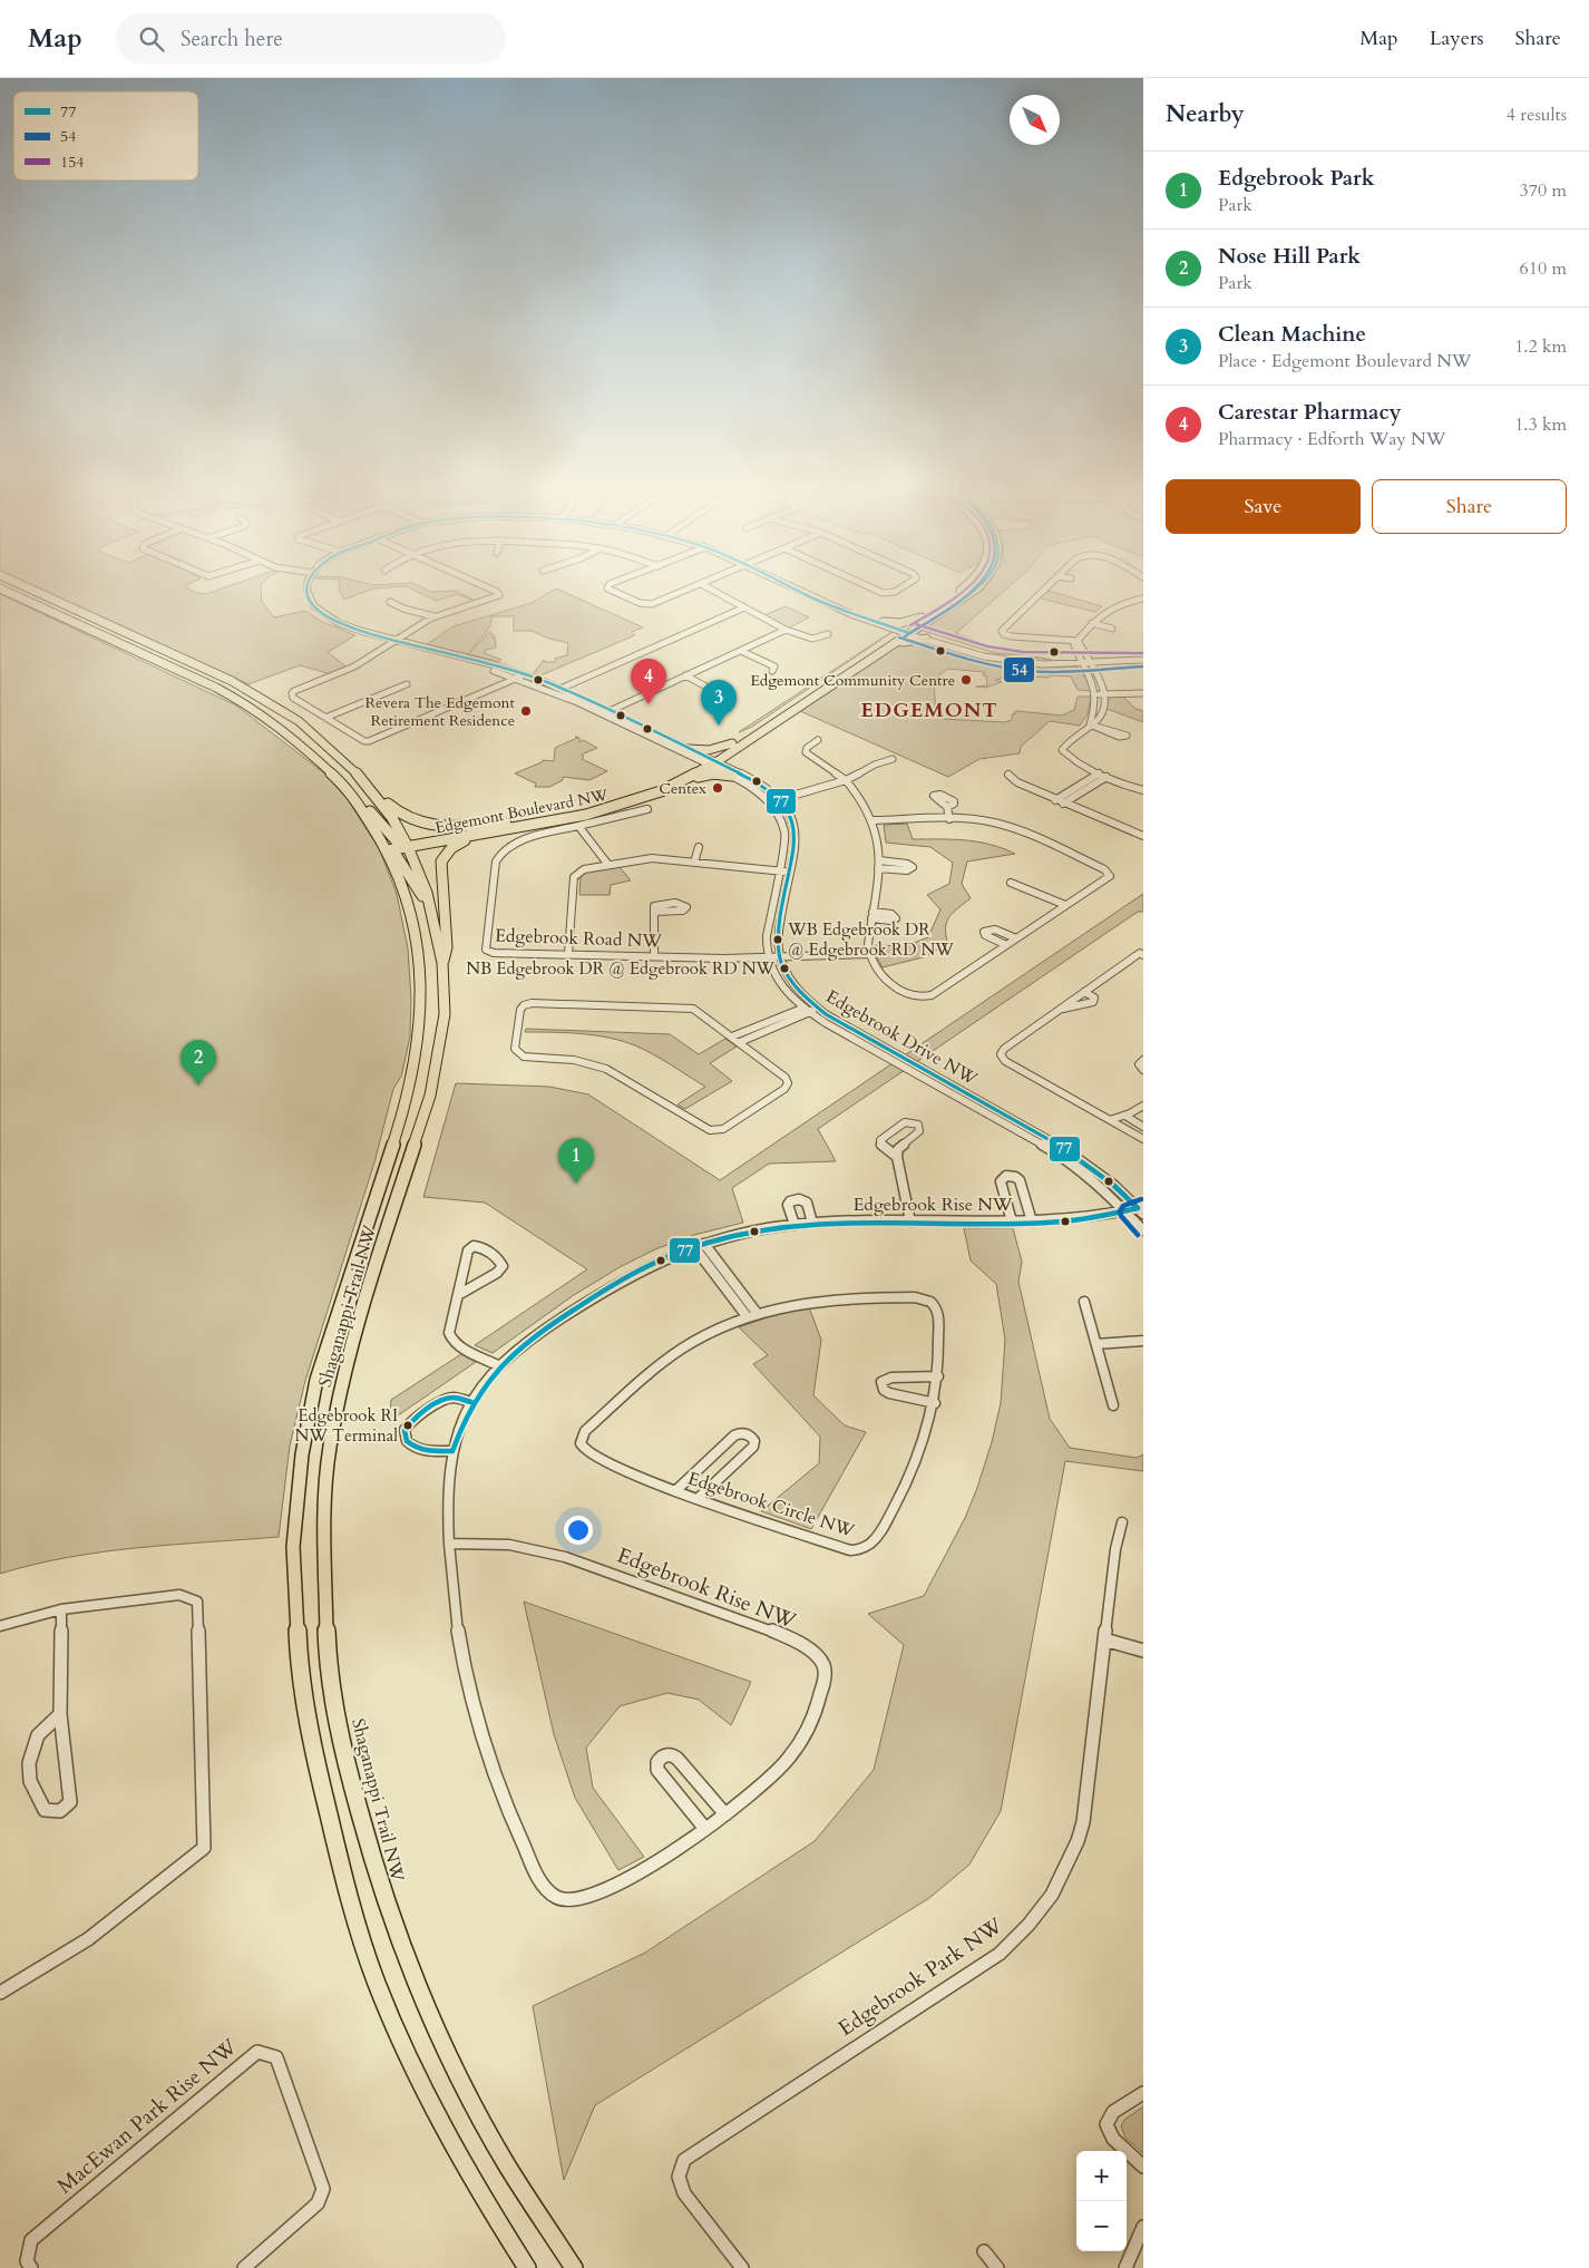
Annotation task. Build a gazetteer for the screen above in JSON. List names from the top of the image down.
{
  "streets": {
    "main road": ["Edgemont Boulevard NW", "Shaganappi Trail NW"],
    "street": [
      "Edgebrook Road NW",
      "Edgebrook Drive NW",
      "Edgebrook Rise NW",
      "Edgebrook Circle NW",
      "Edgebrook Park NW",
      "MacEwan Park Rise NW"
    ]
  },
  "crossings": [
    ["Edgemont Boulevard NW", "Edgebrook Drive NW"],
    ["Edgemont Boulevard NW", "Shaganappi Trail NW"],
    ["Edgebrook Road NW", "Edgebrook Drive NW"],
    ["Edgebrook Drive NW", "Edgebrook Rise NW"]
  ],
  "districts": ["EDGEMONT"],
  "places": [
    "Edgemont Community Centre",
    "Revera The Edgemont Retirement Residence",
    "Centex",
    "WB Edgebrook DR @ Edgebrook RD NW",
    "NB Edgebrook DR @ Edgebrook RD NW",
    "Edgebrook RI NW Terminal"
  ],
  "lines": ["transit line 77", "transit line 54", "transit line 154"],
  "legend": ["77", "54", "154"],
  "north": "bottom right",
  "page": {
    "header": "Map",
    "search": "Search here",
    "nav": ["Map", "Layers", "Share"],
    "heading": ["Nearby", "4 results"],
    "list": [
      {
        "mark": "1",
        "name": "Edgebrook Park",
        "note": "Park",
        "value": "370 m"
      },
      {
        "mark": "2",
        "name": "Nose Hill Park",
        "note": "Park",
        "value": "610 m"
      },
      {
        "mark": "3",
        "name": "Clean Machine",
        "note": "Place · Edgemont Boulevard NW",
        "value": "1.2 km"
      },
      {
        "mark": "4",
        "name": "Carestar Pharmacy",
        "note": "Pharmacy · Edforth Way NW",
        "value": "1.3 km"
      }
    ],
    "buttons": ["Save", "Share"],
    "pins": [
      "4",
      "3",
      "2",
      "1"
    ],
    "map_buttons": ["+", "−"]
  }
}
